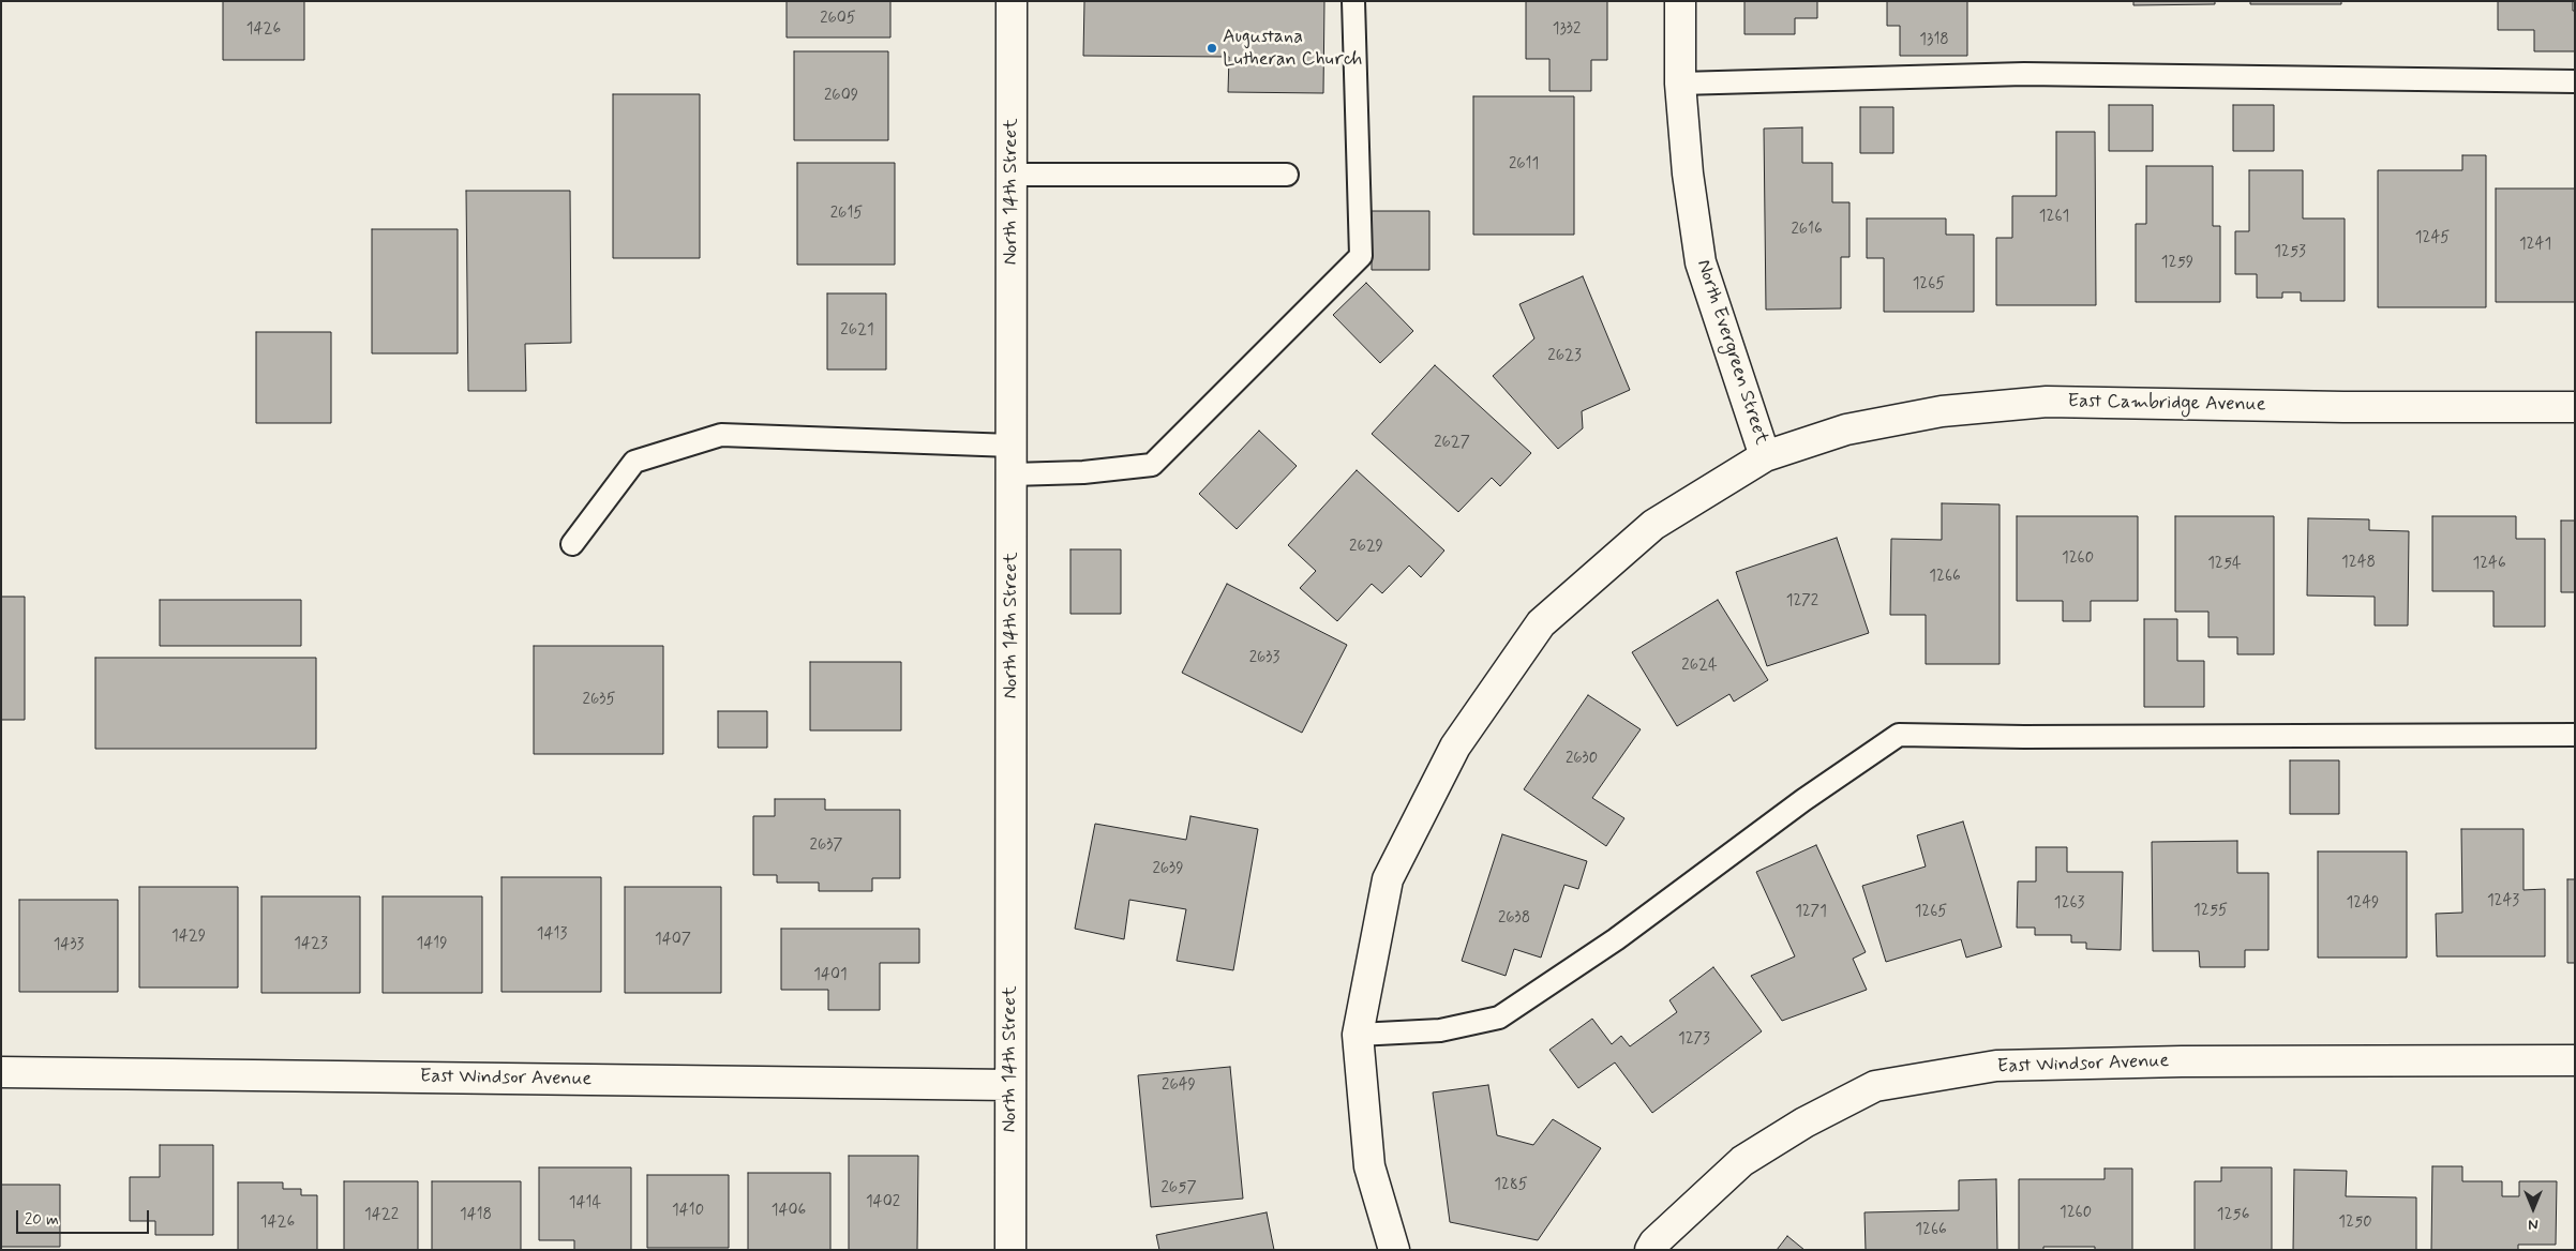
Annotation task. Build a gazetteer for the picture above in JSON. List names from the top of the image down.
{
  "streets": {
    "street": [
      "North 14th Street",
      "North Evergreen Street",
      "East Cambridge Avenue",
      "East Windsor Avenue"
    ]
  },
  "crossings": [
    ["North 14th Street", "East Windsor Avenue"],
    ["North Evergreen Street", "East Cambridge Avenue"]
  ],
  "places": ["Augustana Lutheran Church"],
  "house_numbers": [
    "2605",
    "1426",
    "1332",
    "1318",
    "2609",
    "2611",
    "2615",
    "1261",
    "2616",
    "1245",
    "1241",
    "1253",
    "1259",
    "1265",
    "2621",
    "2623",
    "2627",
    "2629",
    "1260",
    "1248",
    "1254",
    "1246",
    "1266",
    "1272",
    "2633",
    "2624",
    "2635",
    "2630",
    "2637",
    "2639",
    "1243",
    "1263",
    "1249",
    "1255",
    "1271",
    "1265",
    "2638",
    "1413",
    "1429",
    "1407",
    "1423",
    "1419",
    "1433",
    "1401",
    "1273",
    "2649",
    "1285",
    "2657",
    "1402",
    "1414",
    "1410",
    "1406",
    "1260",
    "1422",
    "1418",
    "1256",
    "1426",
    "1250",
    "1266"
  ],
  "scale_bar": "20 m",
  "north": "bottom"
}
